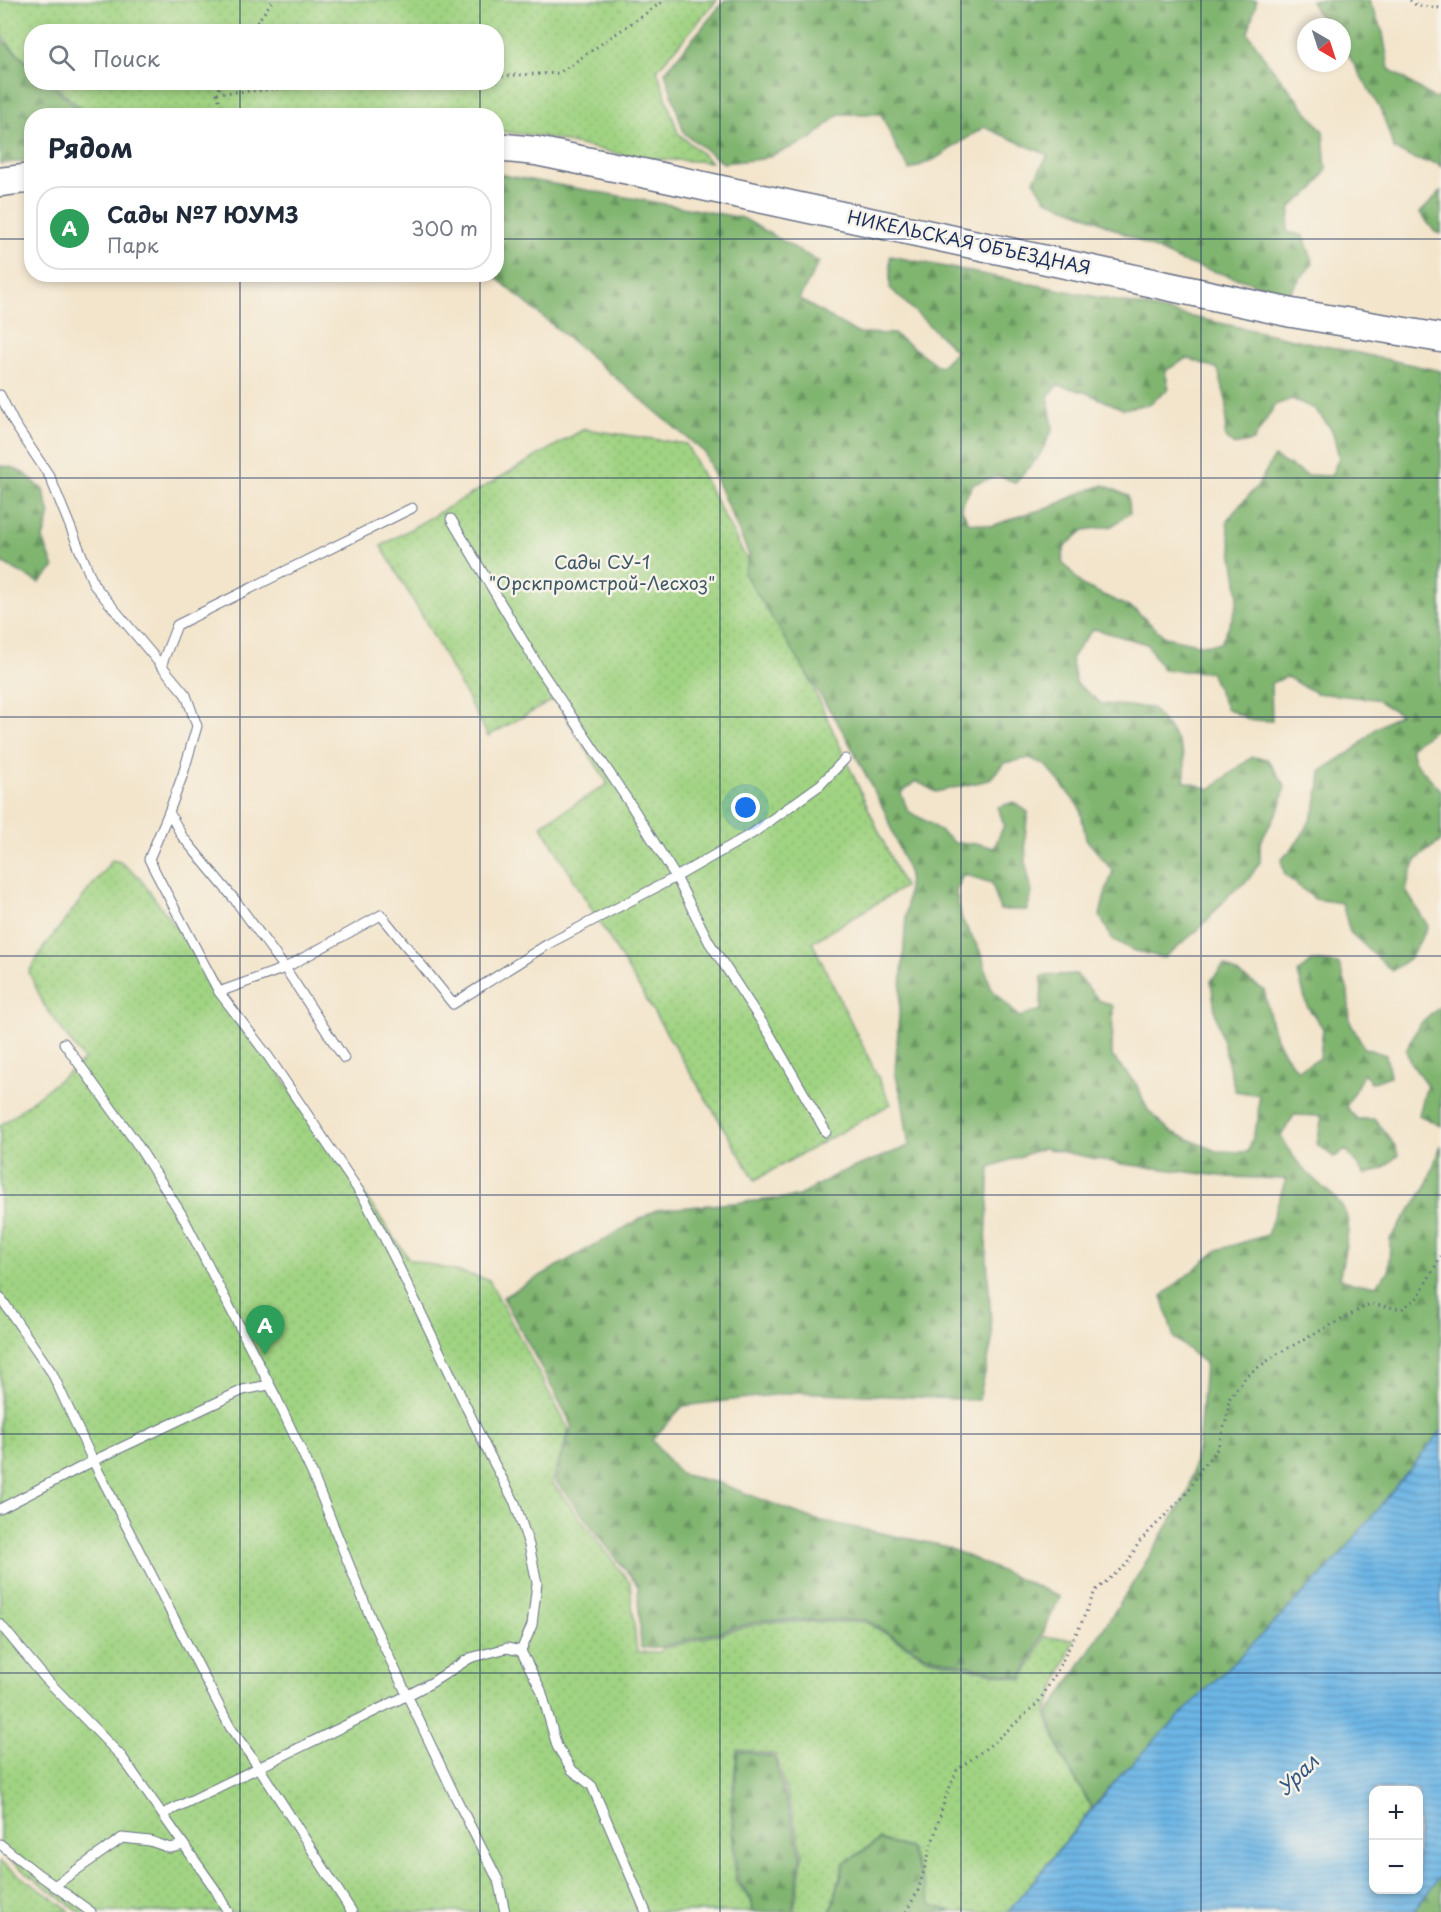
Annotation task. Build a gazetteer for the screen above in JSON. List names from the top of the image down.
{
  "streets": {
    "main road": ["НИКЕЛЬСКАЯ ОБЪЕЗДНАЯ"]
  },
  "water": ["Урал"],
  "parks": ["Сады СУ-1 \"Орскпромстрой-Лесхоз\""],
  "north": "bottom right",
  "page": {
    "search": "Поиск",
    "heading": "Рядом",
    "list": [
      {
        "mark": "A",
        "name": "Сады №7 ЮУМЗ",
        "note": "Парк",
        "value": "300 m"
      }
    ],
    "pins": "A",
    "map_buttons": ["+", "−"]
  }
}
